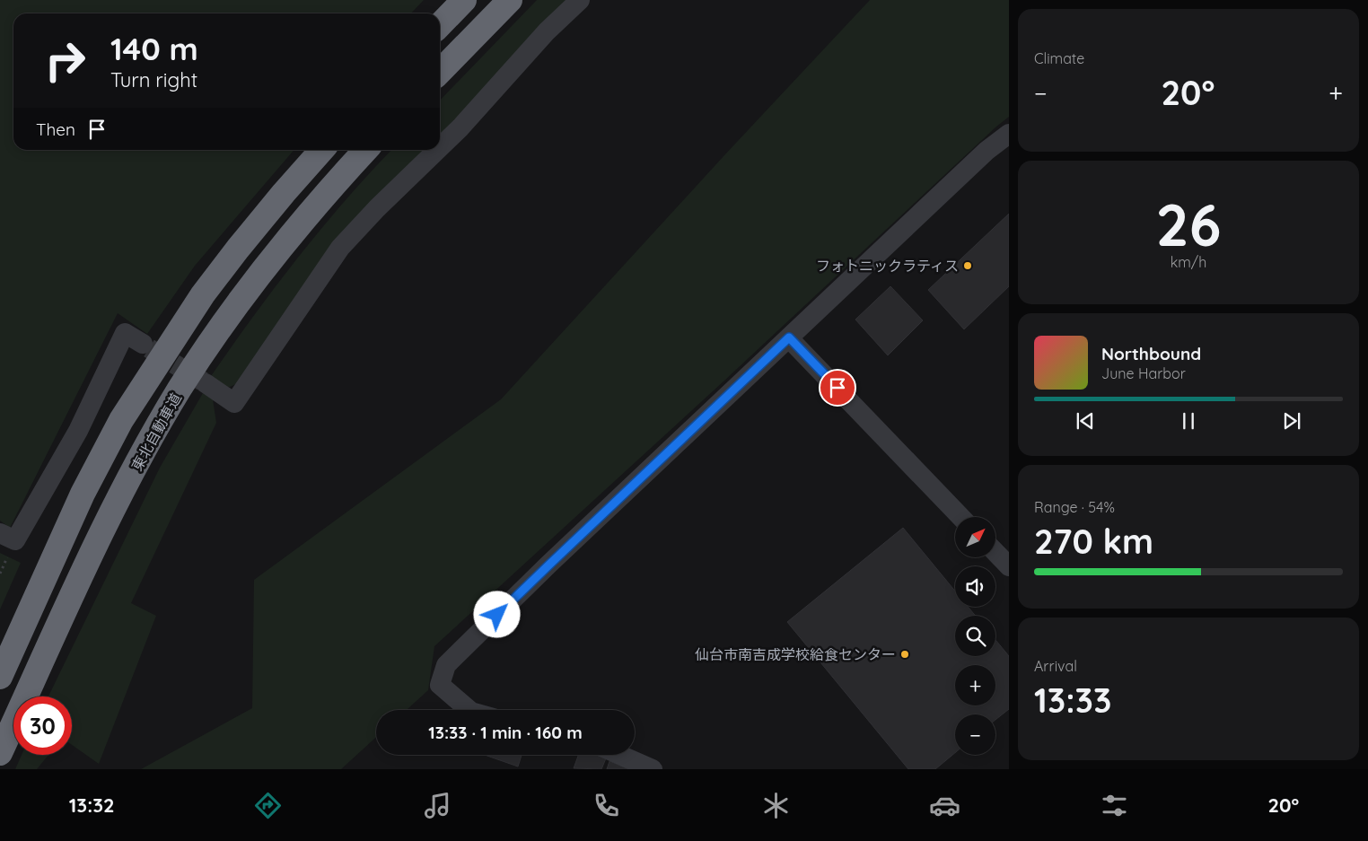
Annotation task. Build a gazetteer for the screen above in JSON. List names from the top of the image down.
{
  "streets": {
    "highway": ["東北自動車道"]
  },
  "places": ["フォトニックラティス", "仙台市南吉成学校給食センター"],
  "north": "top right",
  "page": {
    "tile": [
      "Climate",
      ["26", "km/h"],
      ["Range · 54%", "270 km"],
      ["Arrival", "13:33"]
    ],
    "turn": ["140 m", "Turn right"],
    "heat": ["−", "20°", "+"],
    "then": "Then",
    "song": ["Northbound", "June Harbor"],
    "map_buttons": ["+", "−"],
    "limit": "30",
    "trip": "13:33 · 1 min · 160 m",
    "tabs": ["13:32", "20°"]
  }
}
